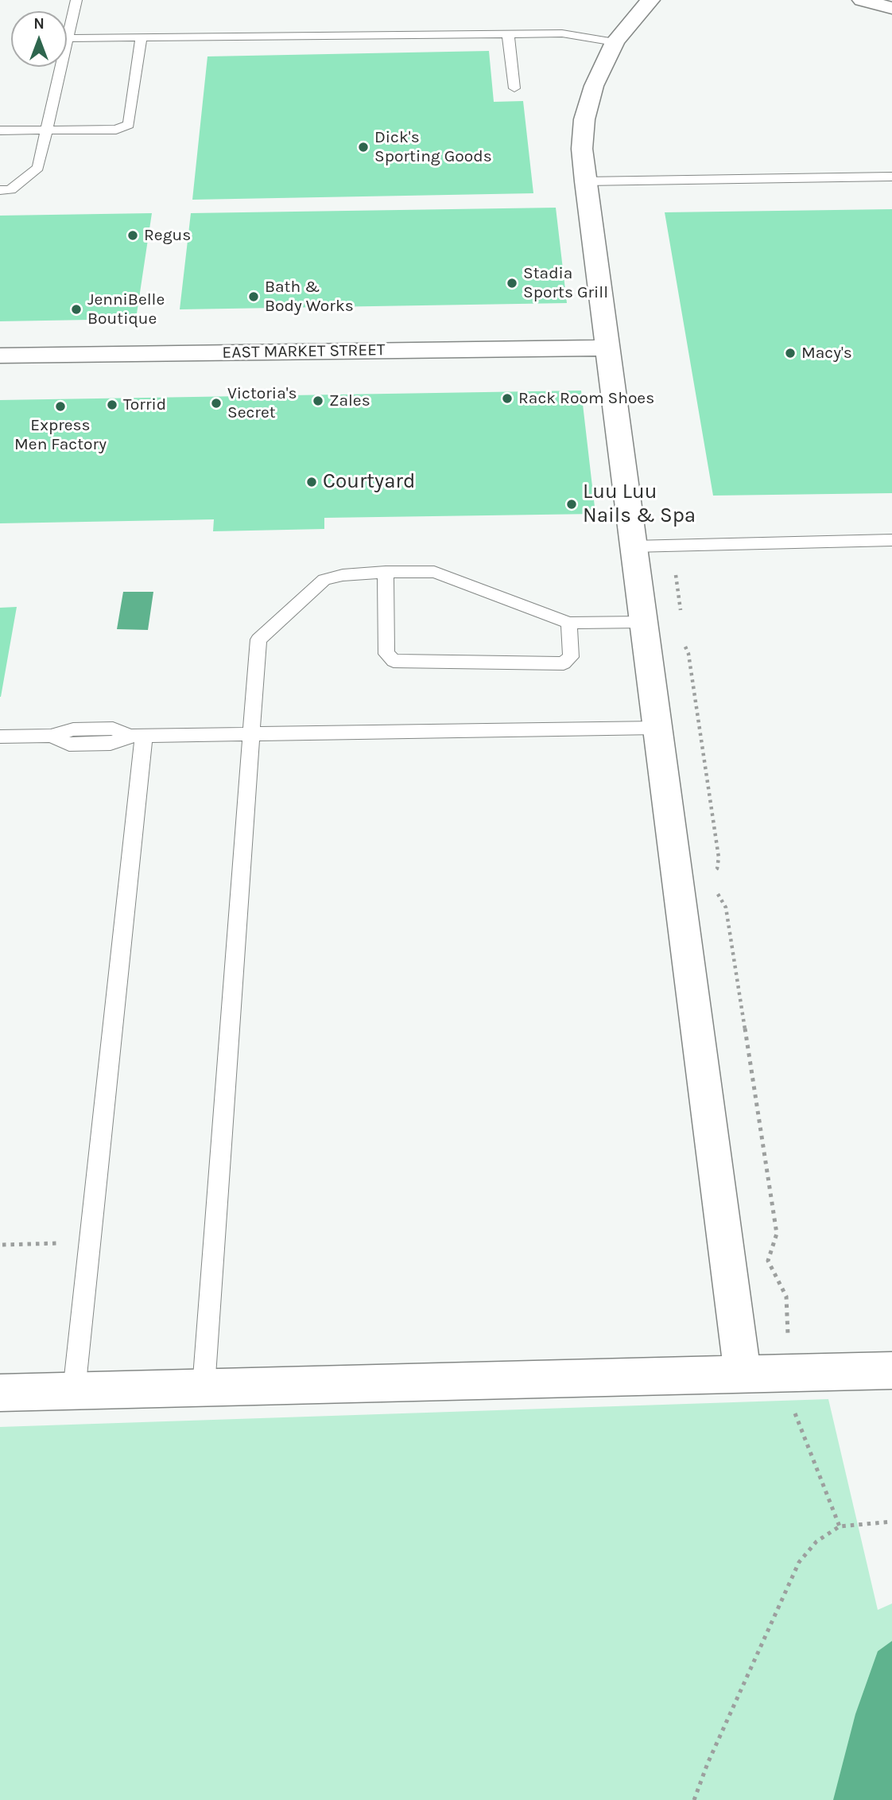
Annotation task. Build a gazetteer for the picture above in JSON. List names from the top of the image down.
{
  "streets": {
    "street": ["EAST MARKET STREET"]
  },
  "places": [
    "Dick's Sporting Goods",
    "Regus",
    "Stadia Sports Grill",
    "Bath & Body Works",
    "JenniBelle Boutique",
    "Macy's",
    "Rack Room Shoes",
    "Zales",
    "Victoria's Secret",
    "Torrid",
    "Express Men Factory",
    "Courtyard",
    "Luu Luu Nails & Spa"
  ],
  "north": "top"
}
